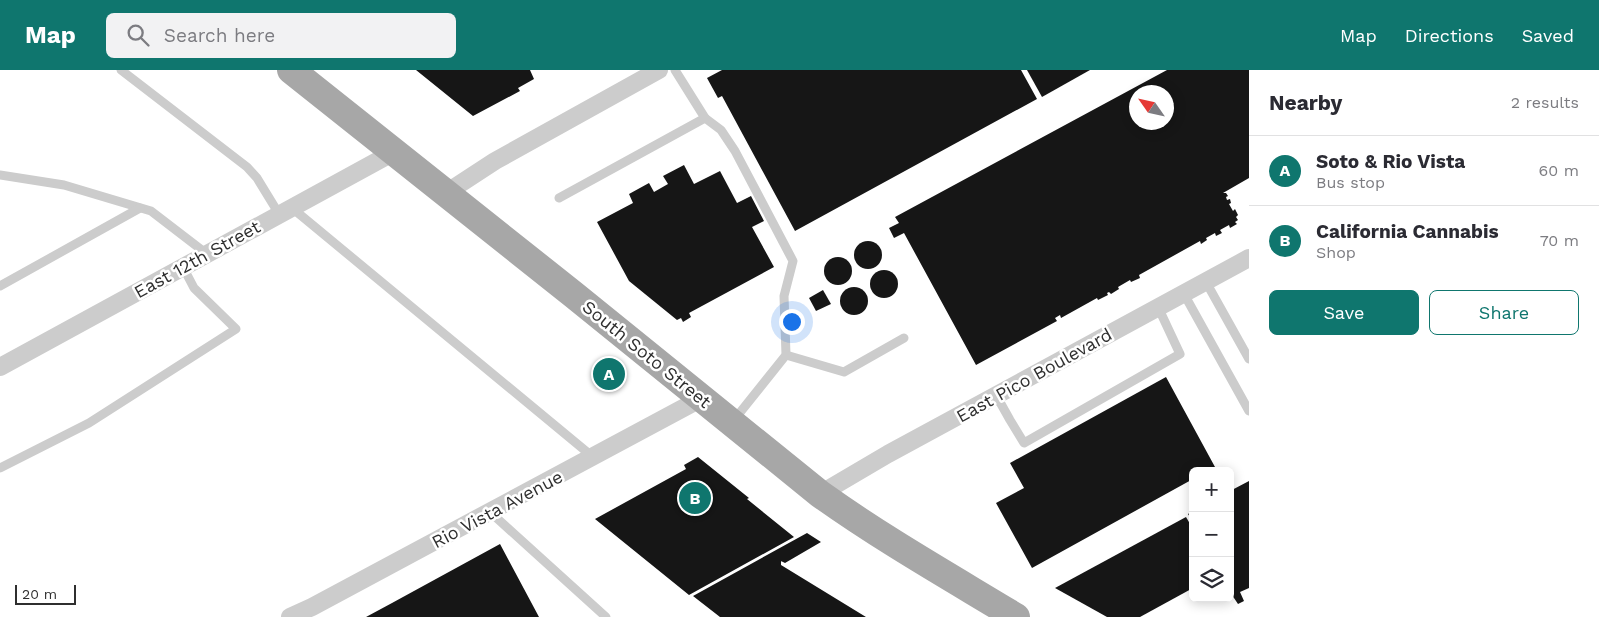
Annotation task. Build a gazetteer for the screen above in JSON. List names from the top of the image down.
{
  "streets": {
    "main road": ["South Soto Street"],
    "street": ["East 12th Street", "East Pico Boulevard", "Rio Vista Avenue"]
  },
  "crossings": [
    ["East 12th Street", "South Soto Street"],
    ["South Soto Street", "East Pico Boulevard"],
    ["South Soto Street", "Rio Vista Avenue"]
  ],
  "scale_bar": "20 m",
  "north": "top left",
  "page": {
    "header": "Map",
    "search": "Search here",
    "nav": ["Map", "Directions", "Saved"],
    "heading": ["Nearby", "2 results"],
    "list": [
      {
        "mark": "A",
        "name": "Soto & Rio Vista",
        "note": "Bus stop",
        "value": "60 m"
      },
      {
        "mark": "B",
        "name": "California Cannabis",
        "note": "Shop",
        "value": "70 m"
      }
    ],
    "buttons": ["Save", "Share"],
    "pins": ["A", "B"],
    "map_buttons": ["+", "−"],
    "scale": "20 m"
  }
}
